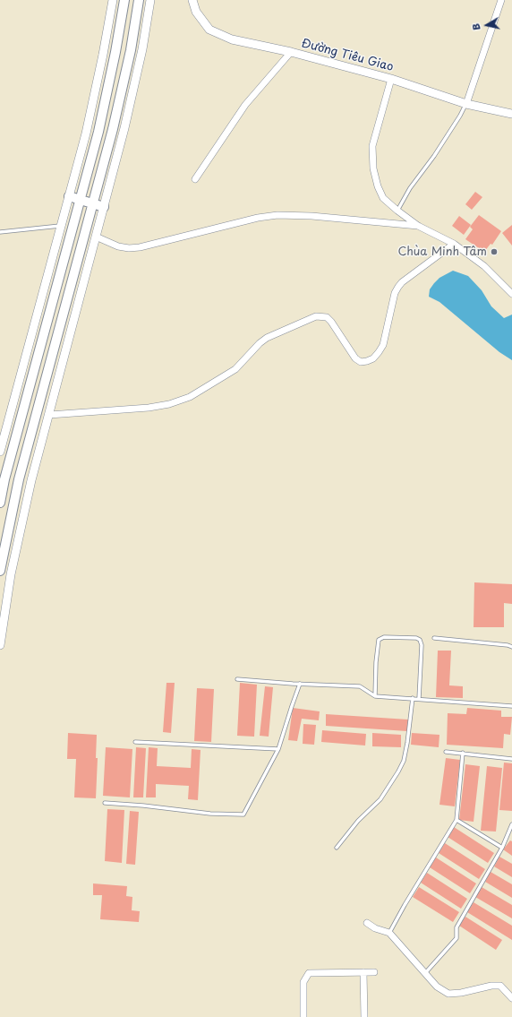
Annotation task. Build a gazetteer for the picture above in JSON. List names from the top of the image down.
{
  "streets": {
    "street": ["Đường Tiêu Giao"]
  },
  "places": ["Chùa Minh Tâm"],
  "north": "left"
}
